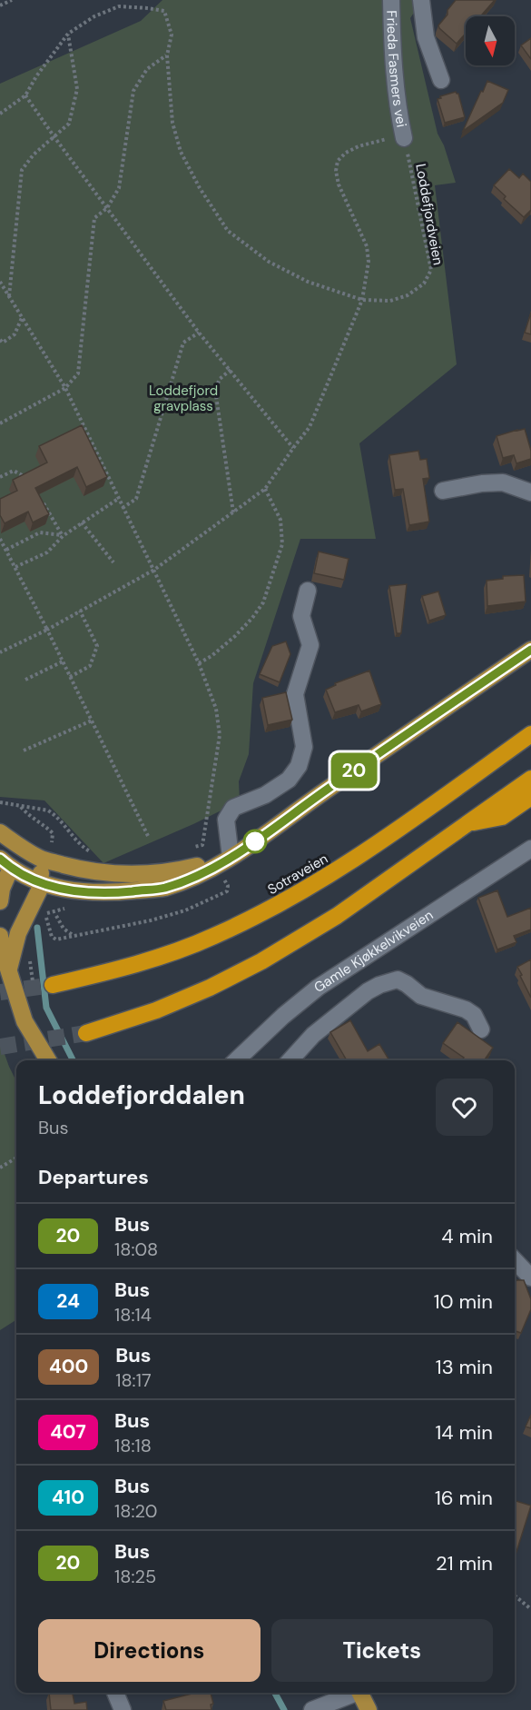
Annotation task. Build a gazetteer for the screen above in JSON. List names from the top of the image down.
{
  "streets": {
    "highway": ["Sotraveien"],
    "street": ["Frieda Fasmers vei", "Gamle Kjøkkelvikveien"],
    "path": ["Loddefjordveien"]
  },
  "crossings": [
    ["Frieda Fasmers vei", "Loddefjordveien"]
  ],
  "parks": ["Loddefjord gravplass"],
  "lines": ["bus line 20"],
  "north": "bottom",
  "page": {
    "on_map": "20",
    "heading": [
      ["Loddefjorddalen", "Bus"],
      "Departures"
    ],
    "list": [
      {
        "mark": "20",
        "name": "Bus",
        "note": "18:08",
        "value": "4 min"
      },
      {
        "mark": "24",
        "name": "Bus",
        "note": "18:14",
        "value": "10 min"
      },
      {
        "mark": "400",
        "name": "Bus",
        "note": "18:17",
        "value": "13 min"
      },
      {
        "mark": "407",
        "name": "Bus",
        "note": "18:18",
        "value": "14 min"
      },
      {
        "mark": "410",
        "name": "Bus",
        "note": "18:20",
        "value": "16 min"
      },
      {
        "mark": "20",
        "name": "Bus",
        "note": "18:25",
        "value": "21 min"
      }
    ],
    "buttons": ["Directions", "Tickets"]
  }
}
